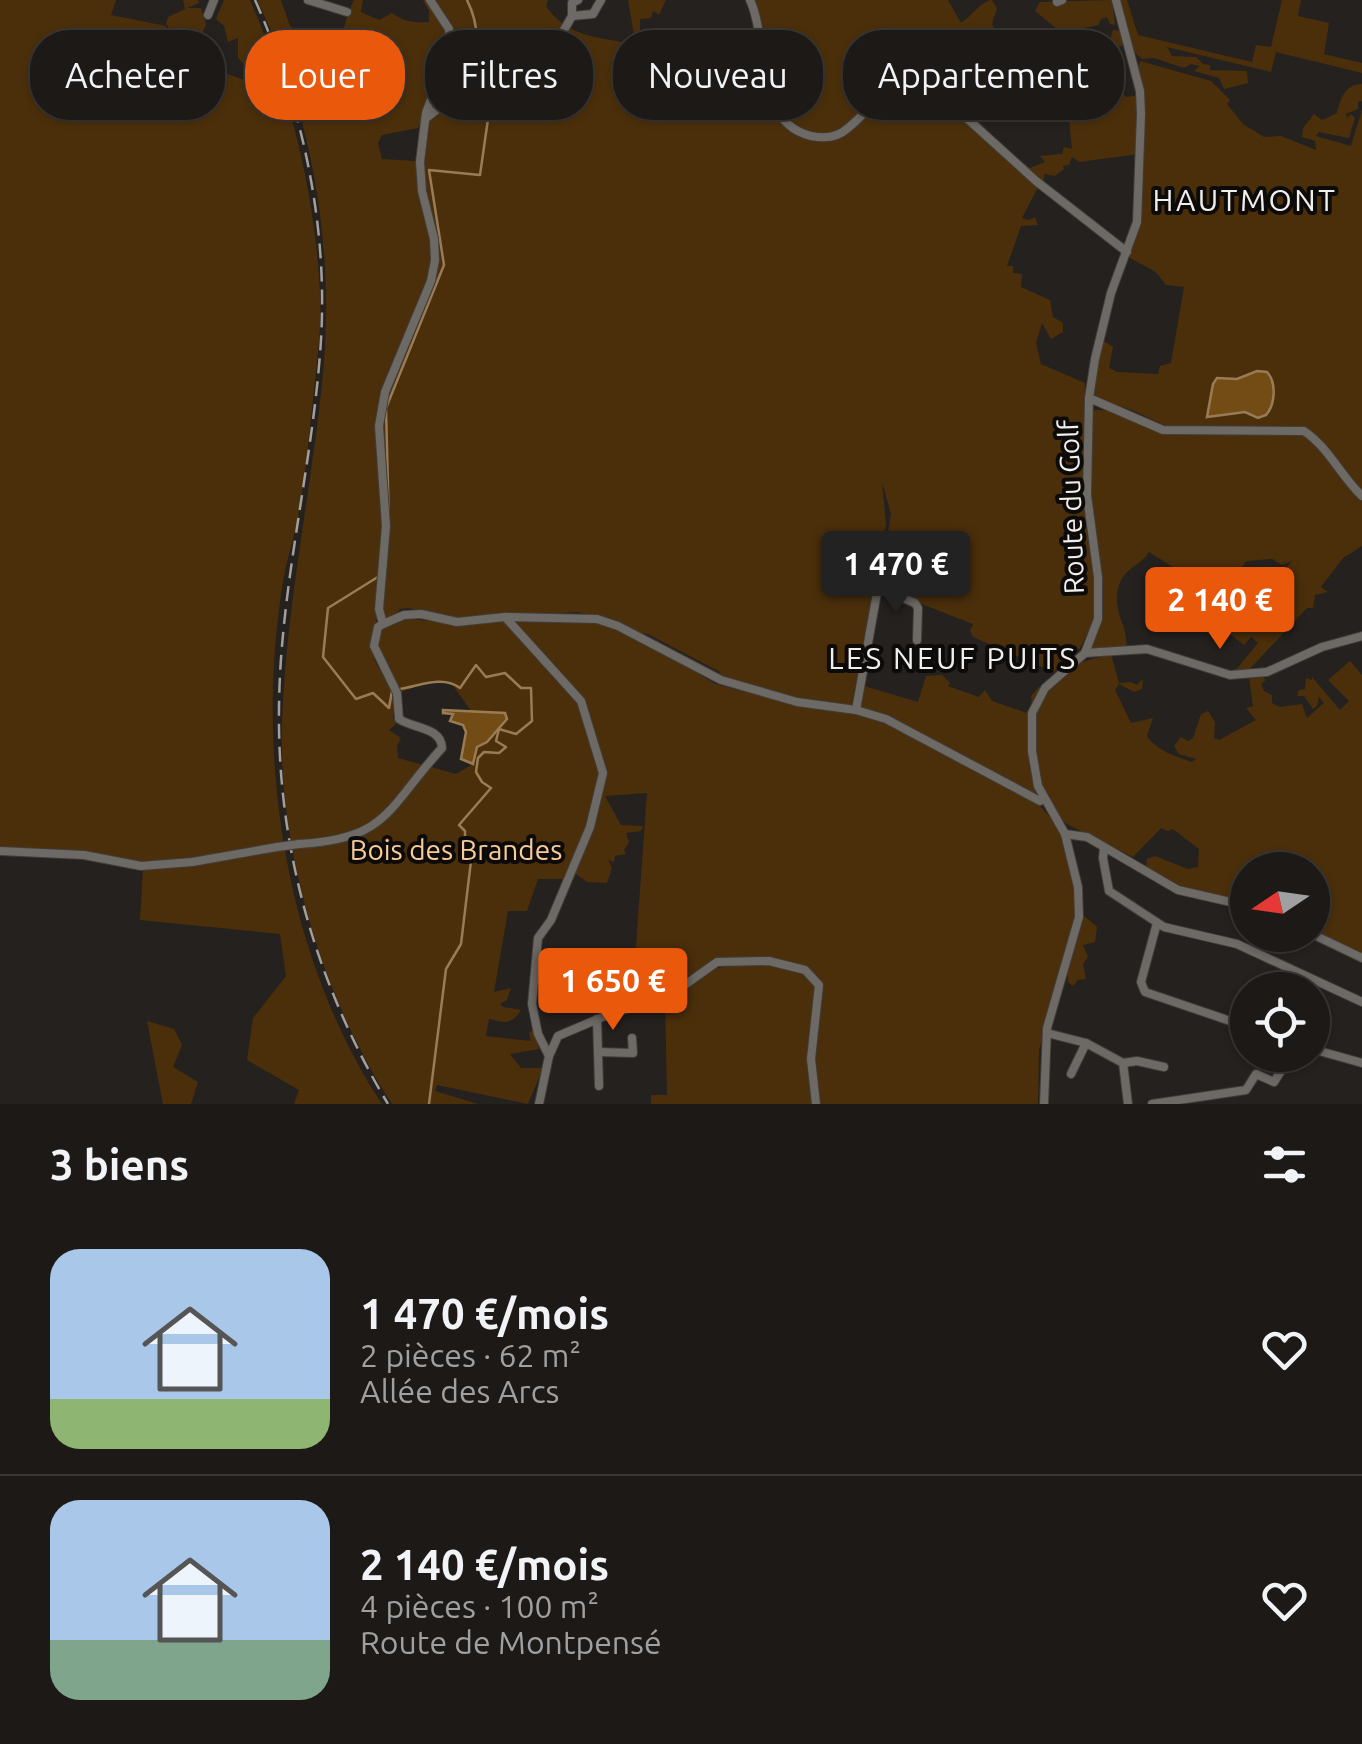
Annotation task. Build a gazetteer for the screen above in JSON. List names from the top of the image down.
{
  "streets": {
    "street": ["Route du Golf"]
  },
  "districts": ["HAUTMONT", "LES NEUF PUITS"],
  "parks": ["Bois des Brandes"],
  "north": "left",
  "page": {
    "chip": [
      "Acheter",
      "Louer",
      "Filtres",
      "Nouveau",
      "Appartement"
    ],
    "price": ["1 470 €", "2 140 €", "1 650 €"],
    "heading": "3 biens",
    "list": [
      {
        "name": "1 470 €/mois",
        "note": "2 pièces · 62 m² · Allée des Arcs"
      },
      {
        "name": "2 140 €/mois",
        "note": "4 pièces · 100 m² · Route de Montpensé"
      }
    ]
  }
}
